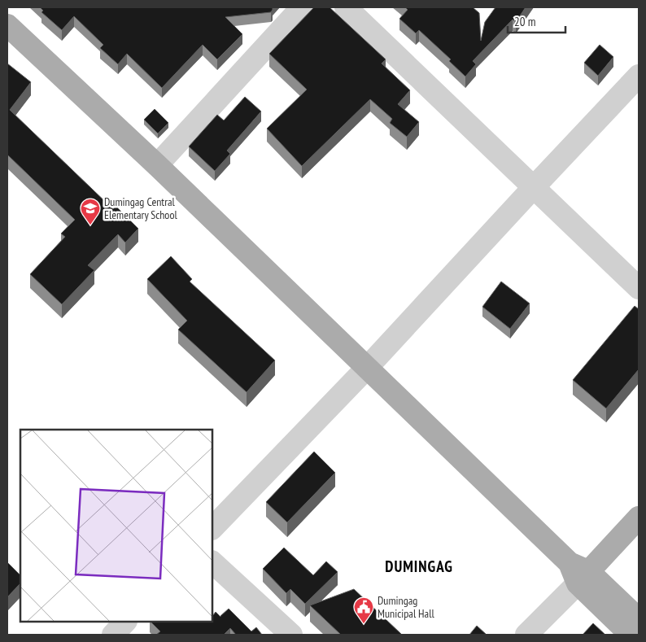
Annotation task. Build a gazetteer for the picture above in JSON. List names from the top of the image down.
{
  "districts": ["DUMINGAG"],
  "places": {
    "school or university": ["Dumingag Central Elementary School"],
    "public building": ["Dumingag Municipal Hall"]
  },
  "scale_bar": "20 m"
}
